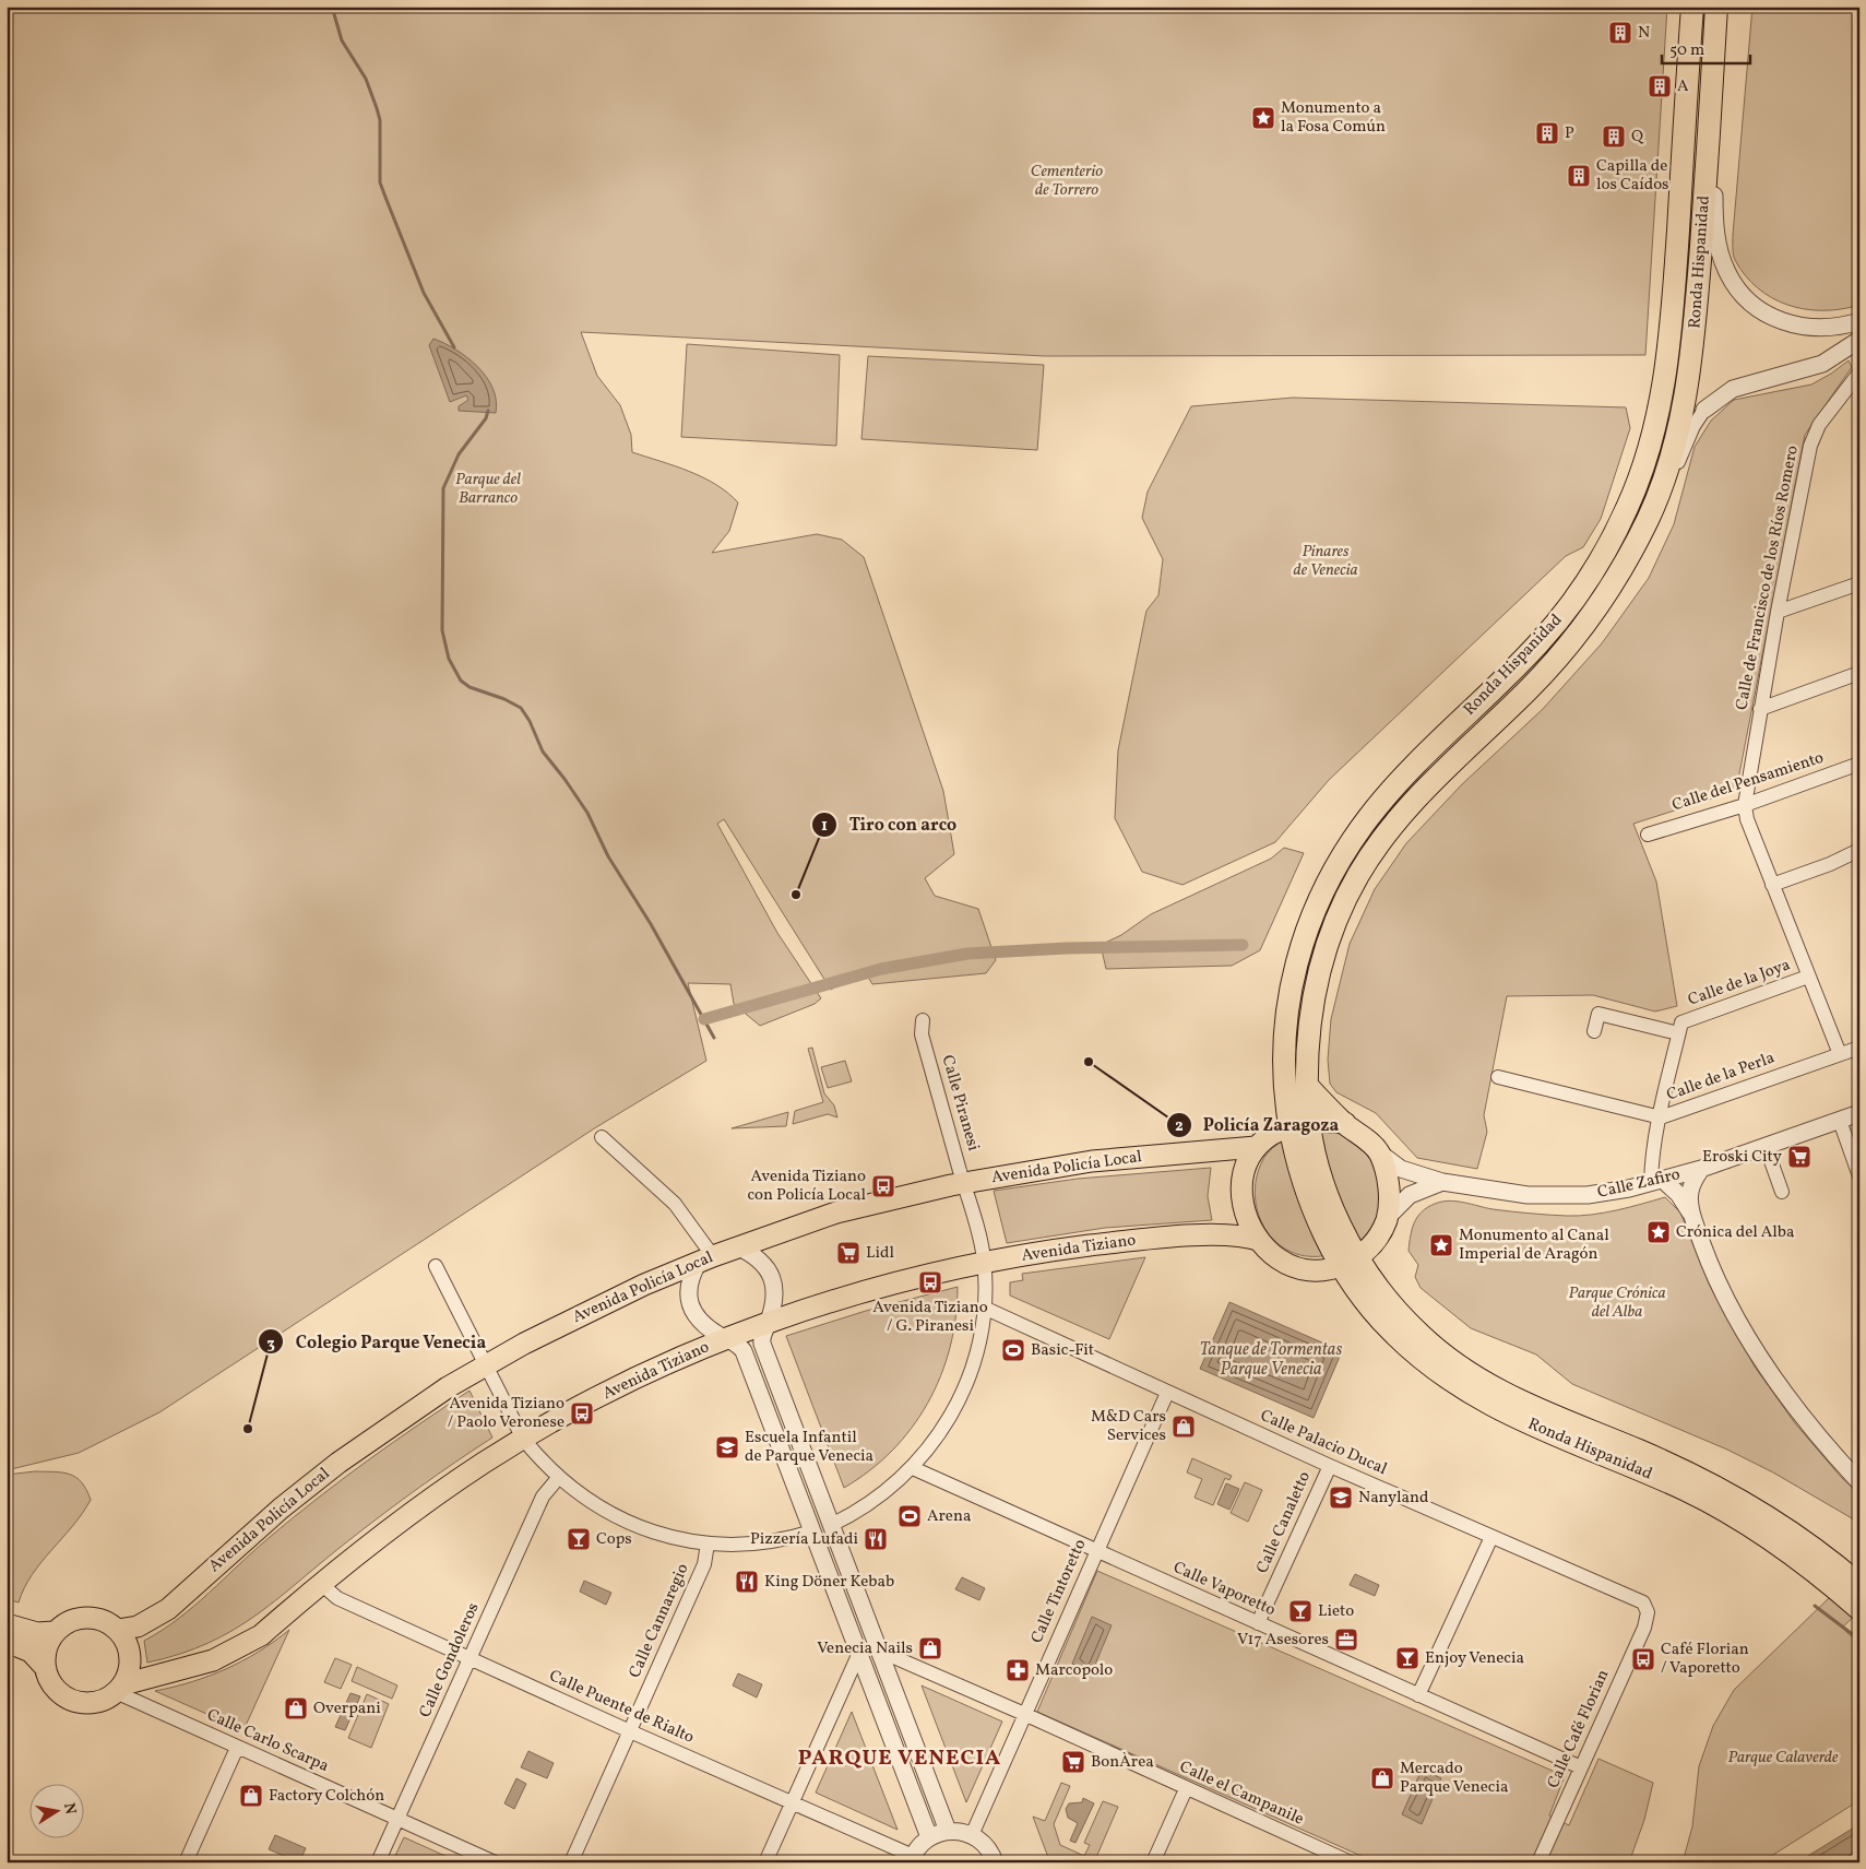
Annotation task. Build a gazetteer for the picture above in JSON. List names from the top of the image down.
{
  "streets": {
    "highway": ["Ronda Hispanidad"],
    "main road": ["Avenida Policía Local", "Avenida Tiziano"],
    "street": [
      "Calle de Francisco de los Ríos Romero",
      "Calle del Pensamiento",
      "Calle de la Joya",
      "Calle de la Perla",
      "Calle Piranesi",
      "Calle Zafiro",
      "Calle Palacio Ducal",
      "Calle Canaletto",
      "Calle Vaporetto",
      "Calle Tintoretto",
      "Calle Cannaregio",
      "Calle Gondoleros",
      "Calle Puente de Rialto",
      "Calle Café Florian",
      "Calle Carlo Scarpa",
      "Calle el Campanile"
    ]
  },
  "crossings": [
    ["Calle de Francisco de los Ríos Romero", "Calle del Pensamiento"],
    ["Calle Piranesi", "Avenida Policía Local"],
    ["Calle Piranesi", "Avenida Tiziano"],
    ["Calle Piranesi", "Calle Palacio Ducal"],
    ["Calle Piranesi", "Calle Vaporetto"],
    ["Avenida Policía Local", "Avenida Tiziano"],
    ["Avenida Policía Local", "Calle Carlo Scarpa"],
    ["Avenida Tiziano", "Calle Puente de Rialto"],
    ["Avenida Tiziano", "Calle Carlo Scarpa"],
    ["Calle Palacio Ducal", "Calle Canaletto"],
    ["Calle Palacio Ducal", "Calle Tintoretto"],
    ["Calle Palacio Ducal", "Calle Café Florian"],
    ["Calle Canaletto", "Calle Vaporetto"],
    ["Calle Vaporetto", "Calle Tintoretto"],
    ["Calle Vaporetto", "Calle Café Florian"],
    ["Calle Tintoretto", "Calle el Campanile"],
    ["Calle Cannaregio", "Calle Puente de Rialto"],
    ["Calle Gondoleros", "Calle Puente de Rialto"],
    ["Calle Gondoleros", "Calle Carlo Scarpa"]
  ],
  "districts": ["PARQUE VENECIA"],
  "water": ["Tanque de Tormentas Parque Venecia"],
  "parks": [
    "Cementerio de Torrero",
    "Parque del Barranco",
    "Pinares de Venecia",
    "Parque Crónica del Alba",
    "Parque Calaverde"
  ],
  "places": {
    "building": [
      "N",
      "A",
      "P",
      "Q",
      "Capilla de los Caídos"
    ],
    "place": ["Monumento a la Fosa Común", "Crónica del Alba", "Monumento al Canal Imperial de Aragón"],
    "other": ["Tiro con arco", "Policía Zaragoza", "Colegio Parque Venecia"],
    "supermarket": ["Eroski City", "Lidl", "BonÀrea"],
    "bus stop": [
      "Avenida Tiziano con Policía Local",
      "Avenida Tiziano / G. Piranesi",
      "Avenida Tiziano / Paolo Veronese",
      "Café Florian / Vaporetto"
    ],
    "sports": ["Basic-Fit", "Arena"],
    "shop": [
      "M&D Cars Services",
      "Venecia Nails",
      "Overpani",
      "Mercado Parque Venecia",
      "Factory Colchón"
    ],
    "school or university": ["Escuela Infantil de Parque Venecia", "Nanyland"],
    "bar": ["Cops", "Lieto", "Enjoy Venecia"],
    "restaurant": ["Pizzería Lufadi", "King Döner Kebab"],
    "office": ["V17 Asesores"],
    "pharmacy": ["Marcopolo"]
  },
  "scale_bar": "50 m",
  "north": "right"
}
